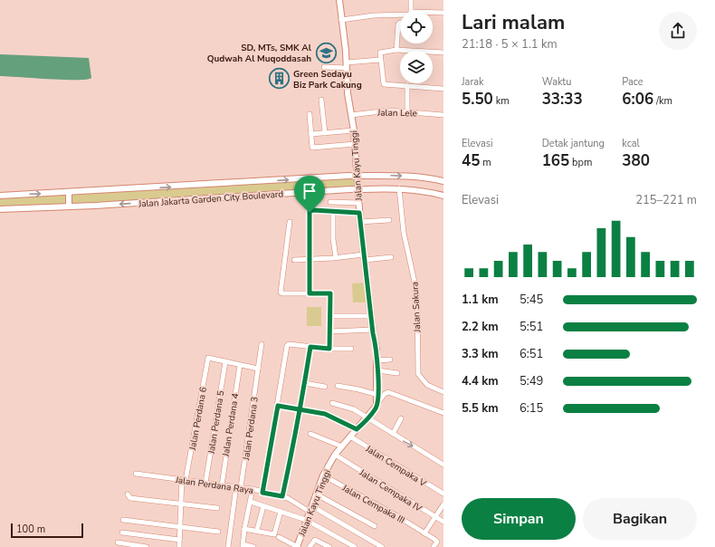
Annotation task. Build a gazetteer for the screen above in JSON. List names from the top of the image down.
{
  "streets": {
    "street": [
      "Jalan Lele",
      "Jalan Kayu Tinggi",
      "Jalan Jakarta Garden City Boulevard",
      "Jalan Sakura",
      "Jalan Perdana 6",
      "Jalan Perdana 5",
      "Jalan Perdana 4",
      "Jalan Perdana 3",
      "Jalan Cempaka V",
      "Jalan Perdana Raya",
      "Jalan Cempaka IV",
      "Jalan Cempaka III"
    ]
  },
  "crossings": [
    ["Jalan Lele", "Jalan Kayu Tinggi"],
    ["Jalan Kayu Tinggi", "Jalan Cempaka V"],
    ["Jalan Kayu Tinggi", "Jalan Perdana Raya"],
    ["Jalan Kayu Tinggi", "Jalan Cempaka IV"],
    ["Jalan Kayu Tinggi", "Jalan Cempaka III"],
    ["Jalan Jakarta Garden City Boulevard", "Jalan Sakura"],
    ["Jalan Perdana 6", "Jalan Perdana 5"],
    ["Jalan Perdana 6", "Jalan Perdana Raya"],
    ["Jalan Perdana 5", "Jalan Perdana Raya"],
    ["Jalan Perdana 4", "Jalan Perdana Raya"],
    ["Jalan Perdana 3", "Jalan Perdana Raya"]
  ],
  "places": {
    "school or university": ["SD, MTs, SMK Al Qudwah Al Muqoddasah"],
    "building": ["Green Sedayu Biz Park Cakung"]
  },
  "scale_bar": "100 m",
  "page": {
    "heading": ["Lari malam", "21:18 · 5 × 1.1 km"],
    "stats": [
      ["Jarak", "5.50 km"],
      ["Waktu", "33:33"],
      ["Pace", "6:06 /km"],
      ["Elevasi", "45 m"],
      ["Detak jantung", "165 bpm"],
      ["kcal", "380"]
    ],
    "chart": ["Elevasi", "215–221 m"],
    "list": [
      {
        "name": "1.1 km",
        "note": "5:45"
      },
      {
        "name": "2.2 km",
        "note": "5:51"
      },
      {
        "name": "3.3 km",
        "note": "6:51"
      },
      {
        "name": "4.4 km",
        "note": "5:49"
      },
      {
        "name": "5.5 km",
        "note": "6:15"
      }
    ],
    "buttons": ["Simpan", "Bagikan"],
    "scale": "100 m"
  }
}
